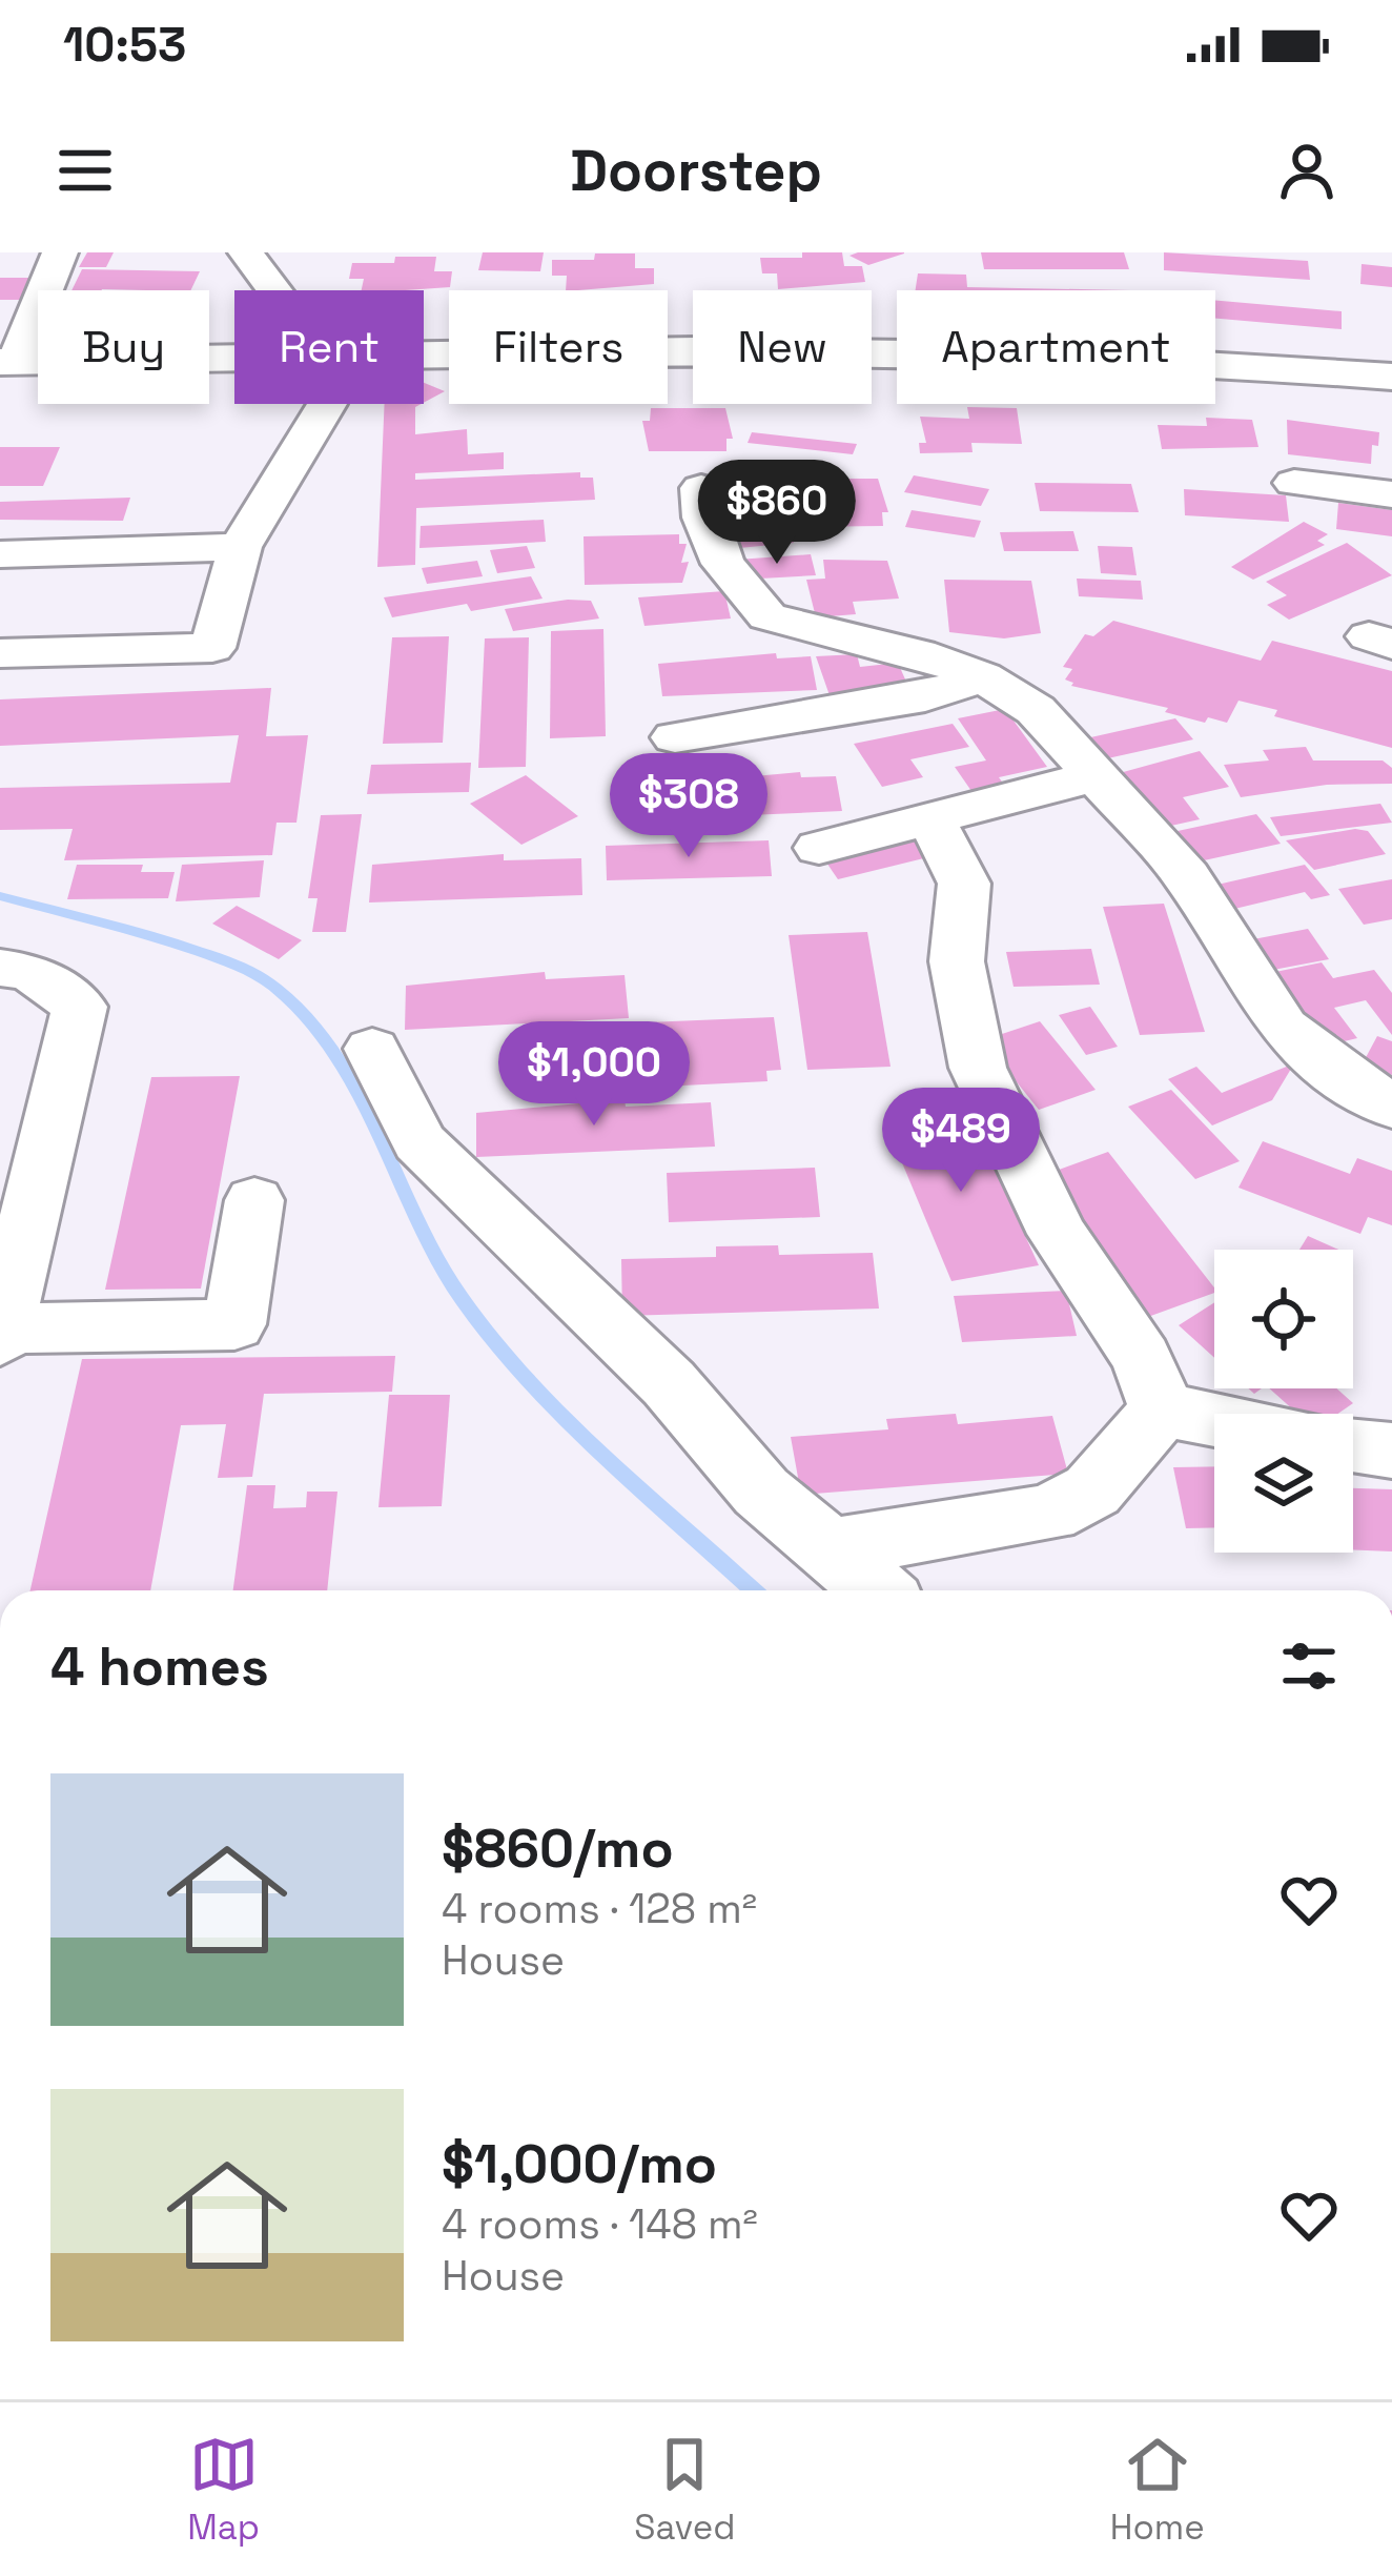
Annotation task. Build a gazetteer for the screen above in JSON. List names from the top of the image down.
{
  "page": {
    "status": "10:53",
    "header": "Doorstep",
    "chip": [
      "Buy",
      "Rent",
      "Filters",
      "New",
      "Apartment"
    ],
    "price": [
      "$860",
      "$308",
      "$1,000",
      "$489"
    ],
    "heading": "4 homes",
    "list": [
      {
        "name": "$860/mo",
        "note": "4 rooms · 128 m² · House"
      },
      {
        "name": "$1,000/mo",
        "note": "4 rooms · 148 m² · House"
      }
    ],
    "tabs": ["Map", "Saved", "Home"]
  }
}
